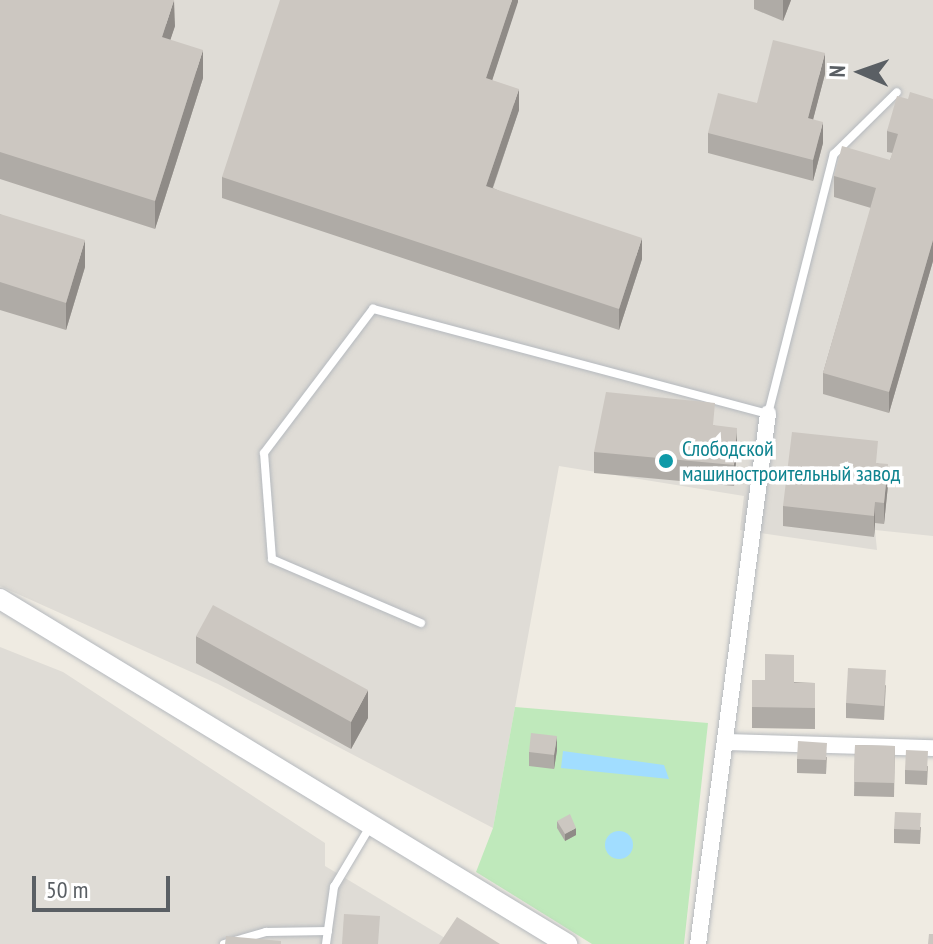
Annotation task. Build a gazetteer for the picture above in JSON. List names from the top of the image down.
{
  "places": ["Слободской машиностроительный завод"],
  "scale_bar": "50 m",
  "north": "left"
}
